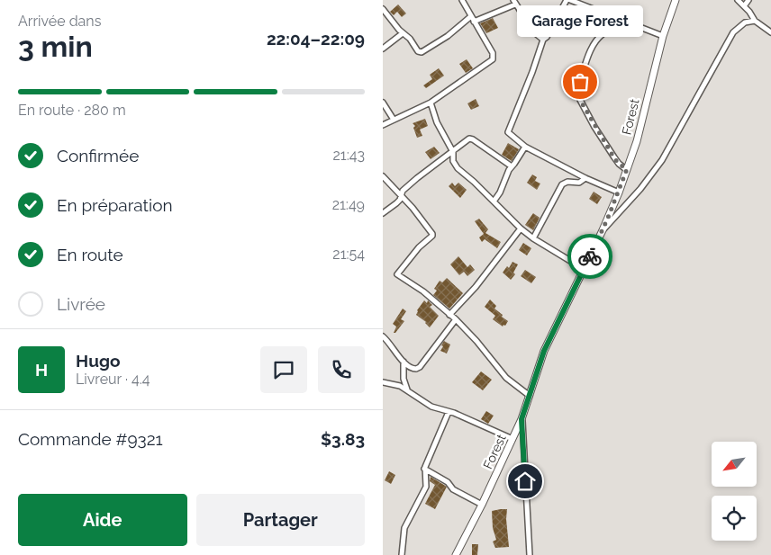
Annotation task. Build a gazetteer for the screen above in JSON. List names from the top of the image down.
{
  "streets": {
    "street": ["Forest"]
  },
  "places": ["Garage Forest"],
  "north": "bottom left",
  "page": {
    "heading": ["3 min", "Arrivée dans", "22:04–22:09"],
    "panel": [
      "Hugo",
      "Livreur · 4.4",
      "Commande #9321",
      "$3.83"
    ],
    "bubble": "Garage Forest",
    "bar": "En route · 280 m",
    "list": [
      ["Confirmée", "21:43"],
      ["En préparation", "21:49"],
      ["En route", "21:54"],
      "Livrée"
    ],
    "round": "H",
    "buttons": ["Aide", "Partager"]
  }
}
